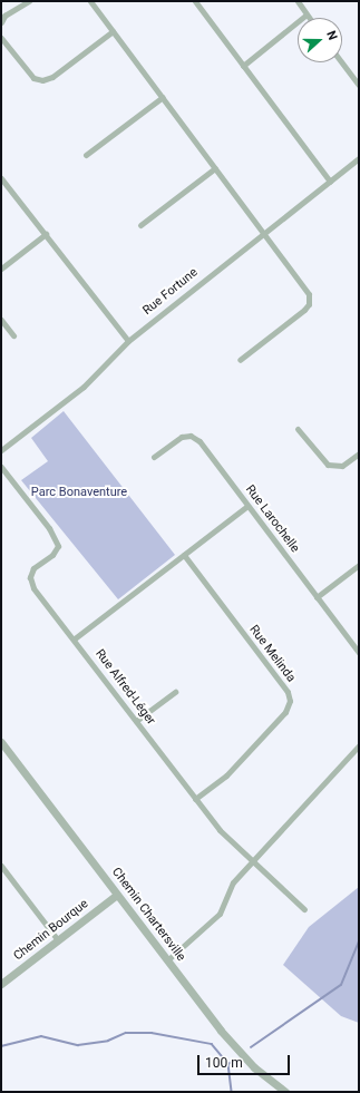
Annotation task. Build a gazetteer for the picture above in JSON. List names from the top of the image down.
{
  "streets": {
    "street": [
      "Rue Fortune",
      "Rue Larochelle",
      "Rue Melinda",
      "Rue Alfred-Léger",
      "Chemin Chartersville",
      "Chemin Bourque"
    ]
  },
  "crossings": [
    ["Rue Melinda", "Rue Alfred-Léger"],
    ["Chemin Chartersville", "Chemin Bourque"]
  ],
  "parks": ["Parc Bonaventure"],
  "scale_bar": "100 m",
  "north": "right"
}
